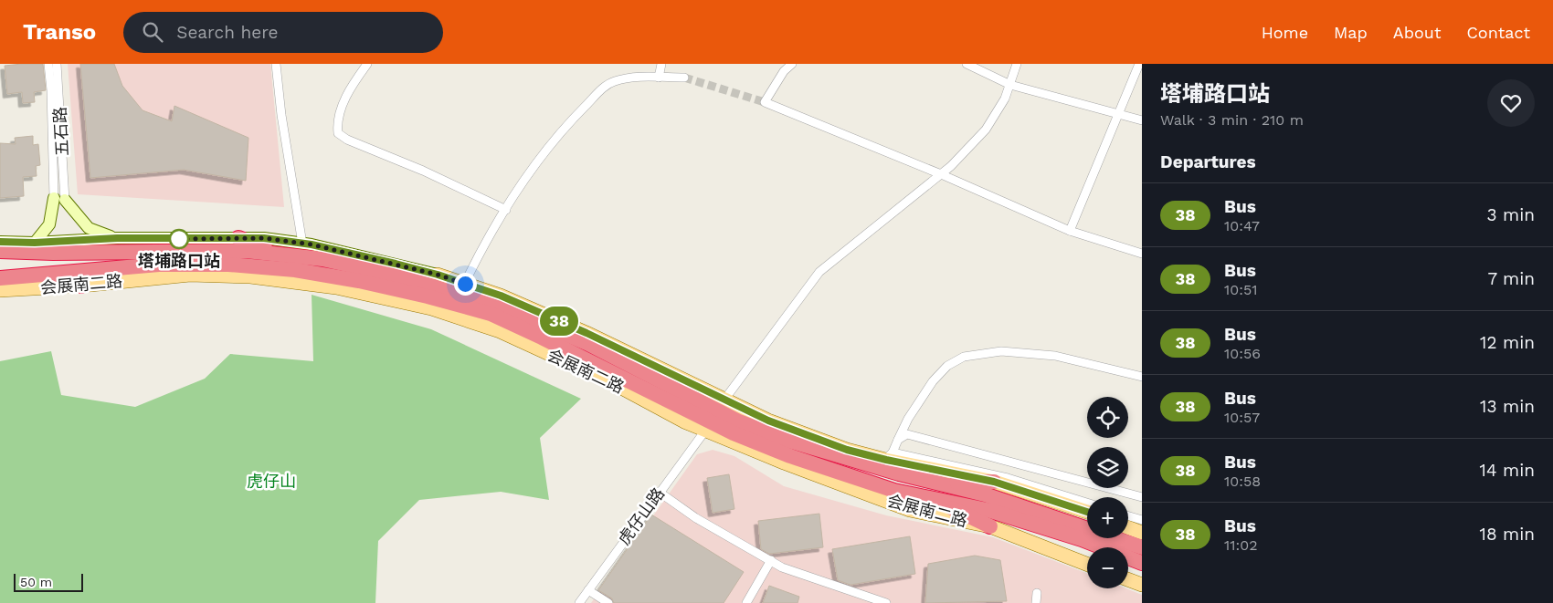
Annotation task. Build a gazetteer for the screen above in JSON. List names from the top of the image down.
{
  "streets": {
    "main road": ["会展南二路"],
    "street": ["五石路", "虎仔山路"]
  },
  "crossings": [
    ["会展南二路", "虎仔山路"]
  ],
  "parks": ["虎仔山"],
  "places": ["塔埔路口站"],
  "lines": ["bus line 38"],
  "scale_bar": "50 m",
  "page": {
    "header": "Transo",
    "search": "Search here",
    "nav": [
      "Home",
      "Map",
      "About",
      "Contact"
    ],
    "on_map": "38",
    "heading": [
      ["塔埔路口站", "Walk · 3 min · 210 m"],
      "Departures"
    ],
    "list": [
      {
        "mark": "38",
        "name": "Bus",
        "note": "10:47",
        "value": "3 min"
      },
      {
        "mark": "38",
        "name": "Bus",
        "note": "10:51",
        "value": "7 min"
      },
      {
        "mark": "38",
        "name": "Bus",
        "note": "10:56",
        "value": "12 min"
      },
      {
        "mark": "38",
        "name": "Bus",
        "note": "10:57",
        "value": "13 min"
      },
      {
        "mark": "38",
        "name": "Bus",
        "note": "10:58",
        "value": "14 min"
      },
      {
        "mark": "38",
        "name": "Bus",
        "note": "11:02",
        "value": "18 min"
      }
    ],
    "map_buttons": ["+", "−"],
    "scale": "50 m"
  }
}
